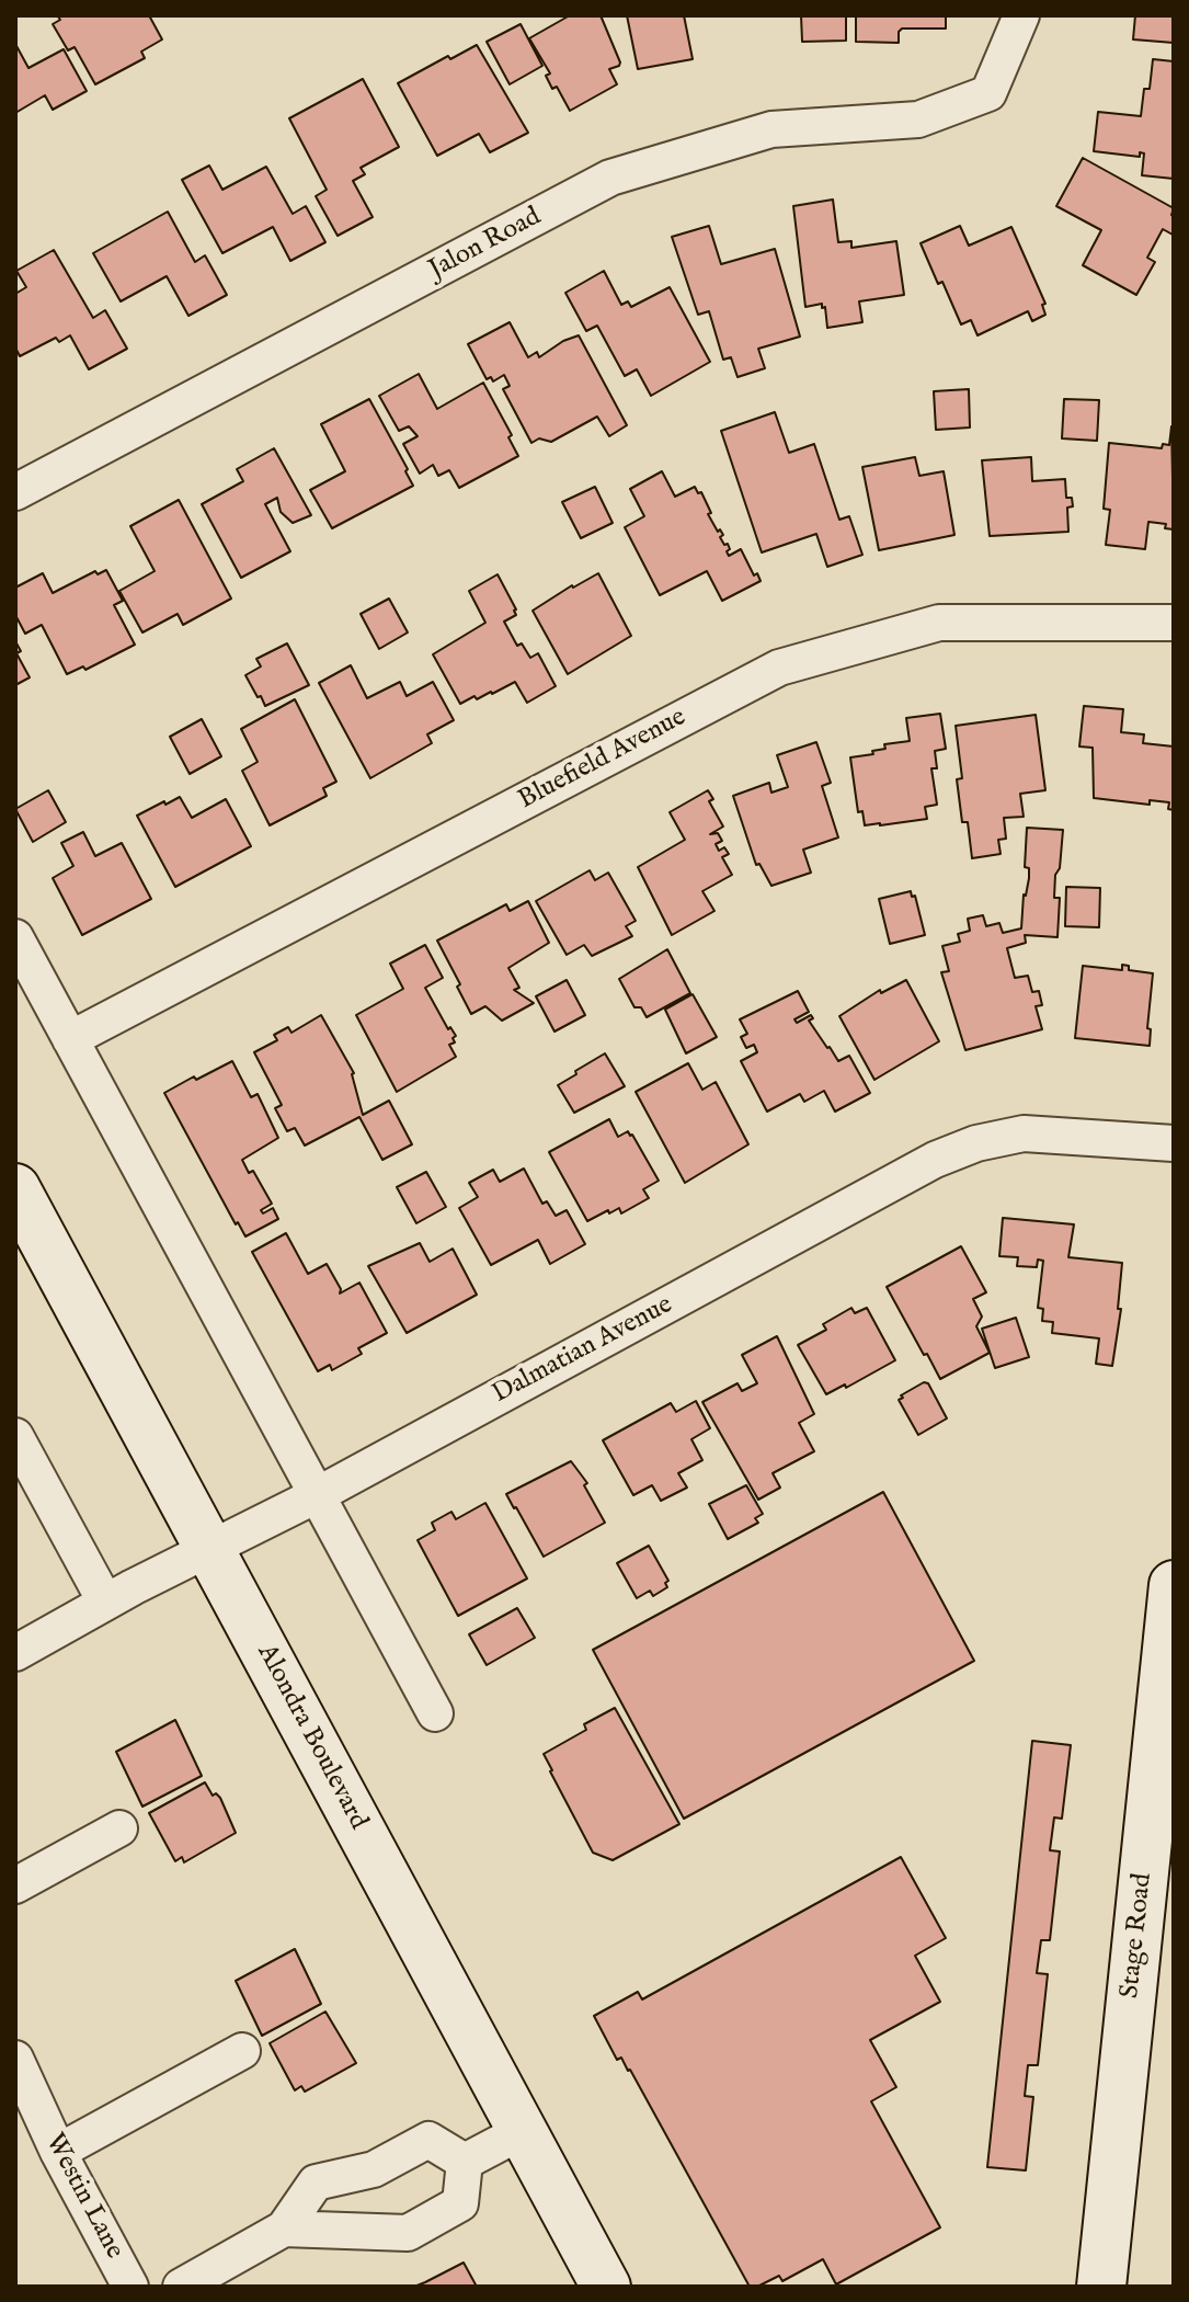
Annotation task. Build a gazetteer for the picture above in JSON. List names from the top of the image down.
{
  "streets": {
    "main road": ["Alondra Boulevard", "Stage Road"],
    "street": [
      "Jalon Road",
      "Bluefield Avenue",
      "Dalmatian Avenue",
      "Westin Lane"
    ]
  },
  "crossings": [
    ["Dalmatian Avenue", "Alondra Boulevard"]
  ]
}
